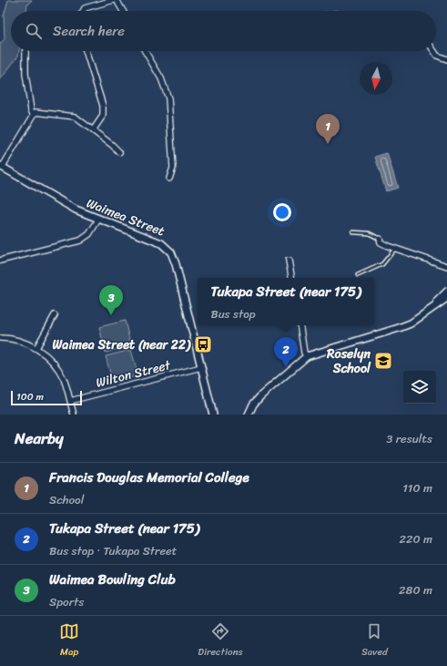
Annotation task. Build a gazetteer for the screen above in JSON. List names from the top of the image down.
{
  "streets": {
    "main road": ["Waimea Street"],
    "street": ["Wilton Street"]
  },
  "crossings": [
    ["Waimea Street", "Wilton Street"]
  ],
  "places": {
    "bus stop": ["Waimea Street (near 22)"],
    "school or university": ["Roselyn School"]
  },
  "scale_bar": "100 m",
  "north": "bottom",
  "page": {
    "search": "Search here",
    "pins": ["1", "3", "2"],
    "popup": ["Tukapa Street (near 175)", "Bus stop"],
    "scale": "100 m",
    "heading": ["Nearby", "3 results"],
    "list": [
      {
        "mark": "1",
        "name": "Francis Douglas Memorial College",
        "note": "School",
        "value": "110 m"
      },
      {
        "mark": "2",
        "name": "Tukapa Street (near 175)",
        "note": "Bus stop · Tukapa Street",
        "value": "220 m"
      },
      {
        "mark": "3",
        "name": "Waimea Bowling Club",
        "note": "Sports",
        "value": "280 m"
      }
    ],
    "nav": ["Map", "Directions", "Saved"]
  }
}
